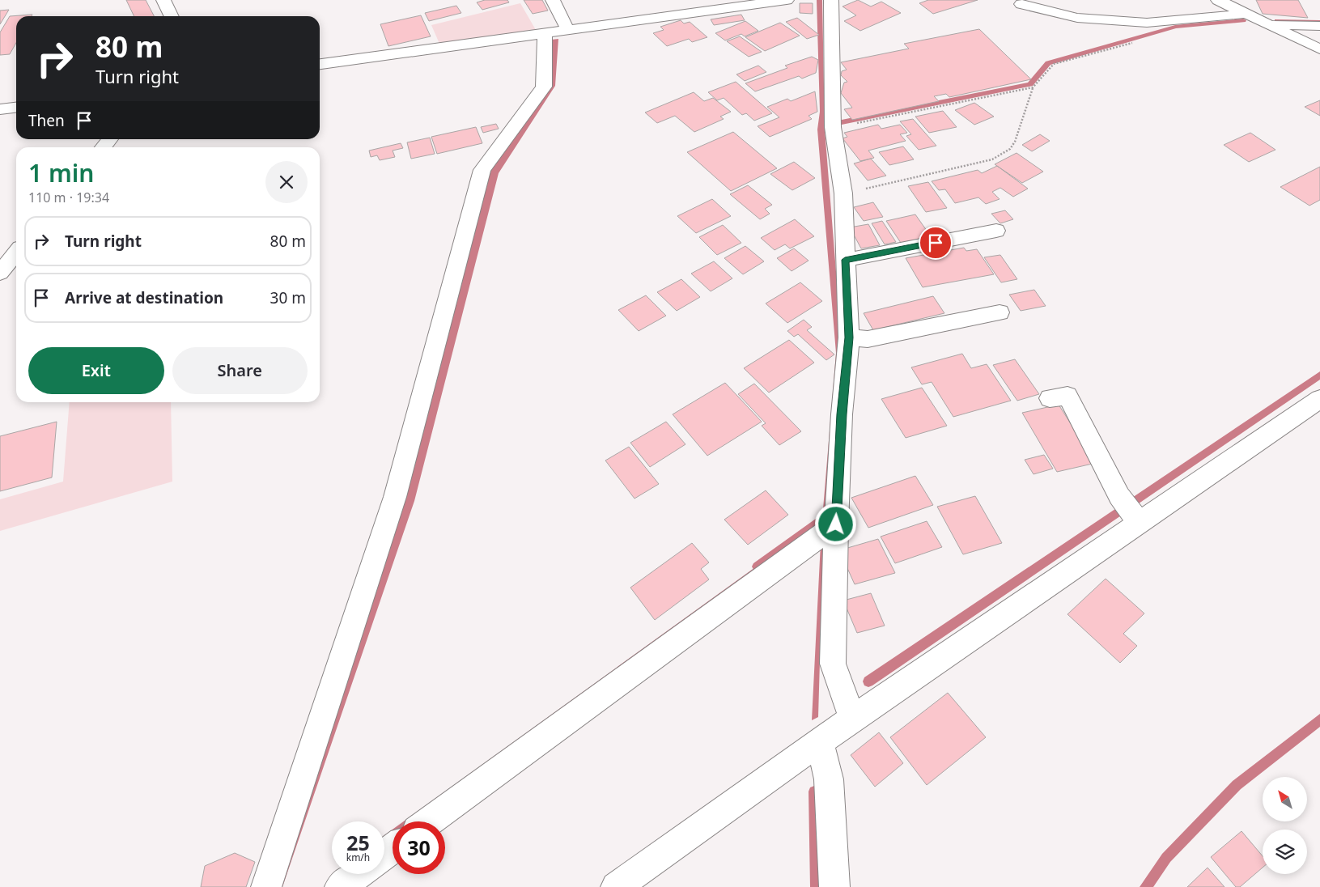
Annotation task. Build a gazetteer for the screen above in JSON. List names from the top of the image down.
{
  "north": "top left",
  "page": {
    "turn": ["80 m", "Turn right"],
    "then": "Then",
    "heading": ["1 min", "110 m · 19:34"],
    "list": [
      {
        "name": "Turn right",
        "value": "80 m"
      },
      {
        "name": "Arrive at destination",
        "value": "30 m"
      }
    ],
    "buttons": ["Exit", "Share"],
    "speed": "25 km/h",
    "limit": "30"
  }
}
